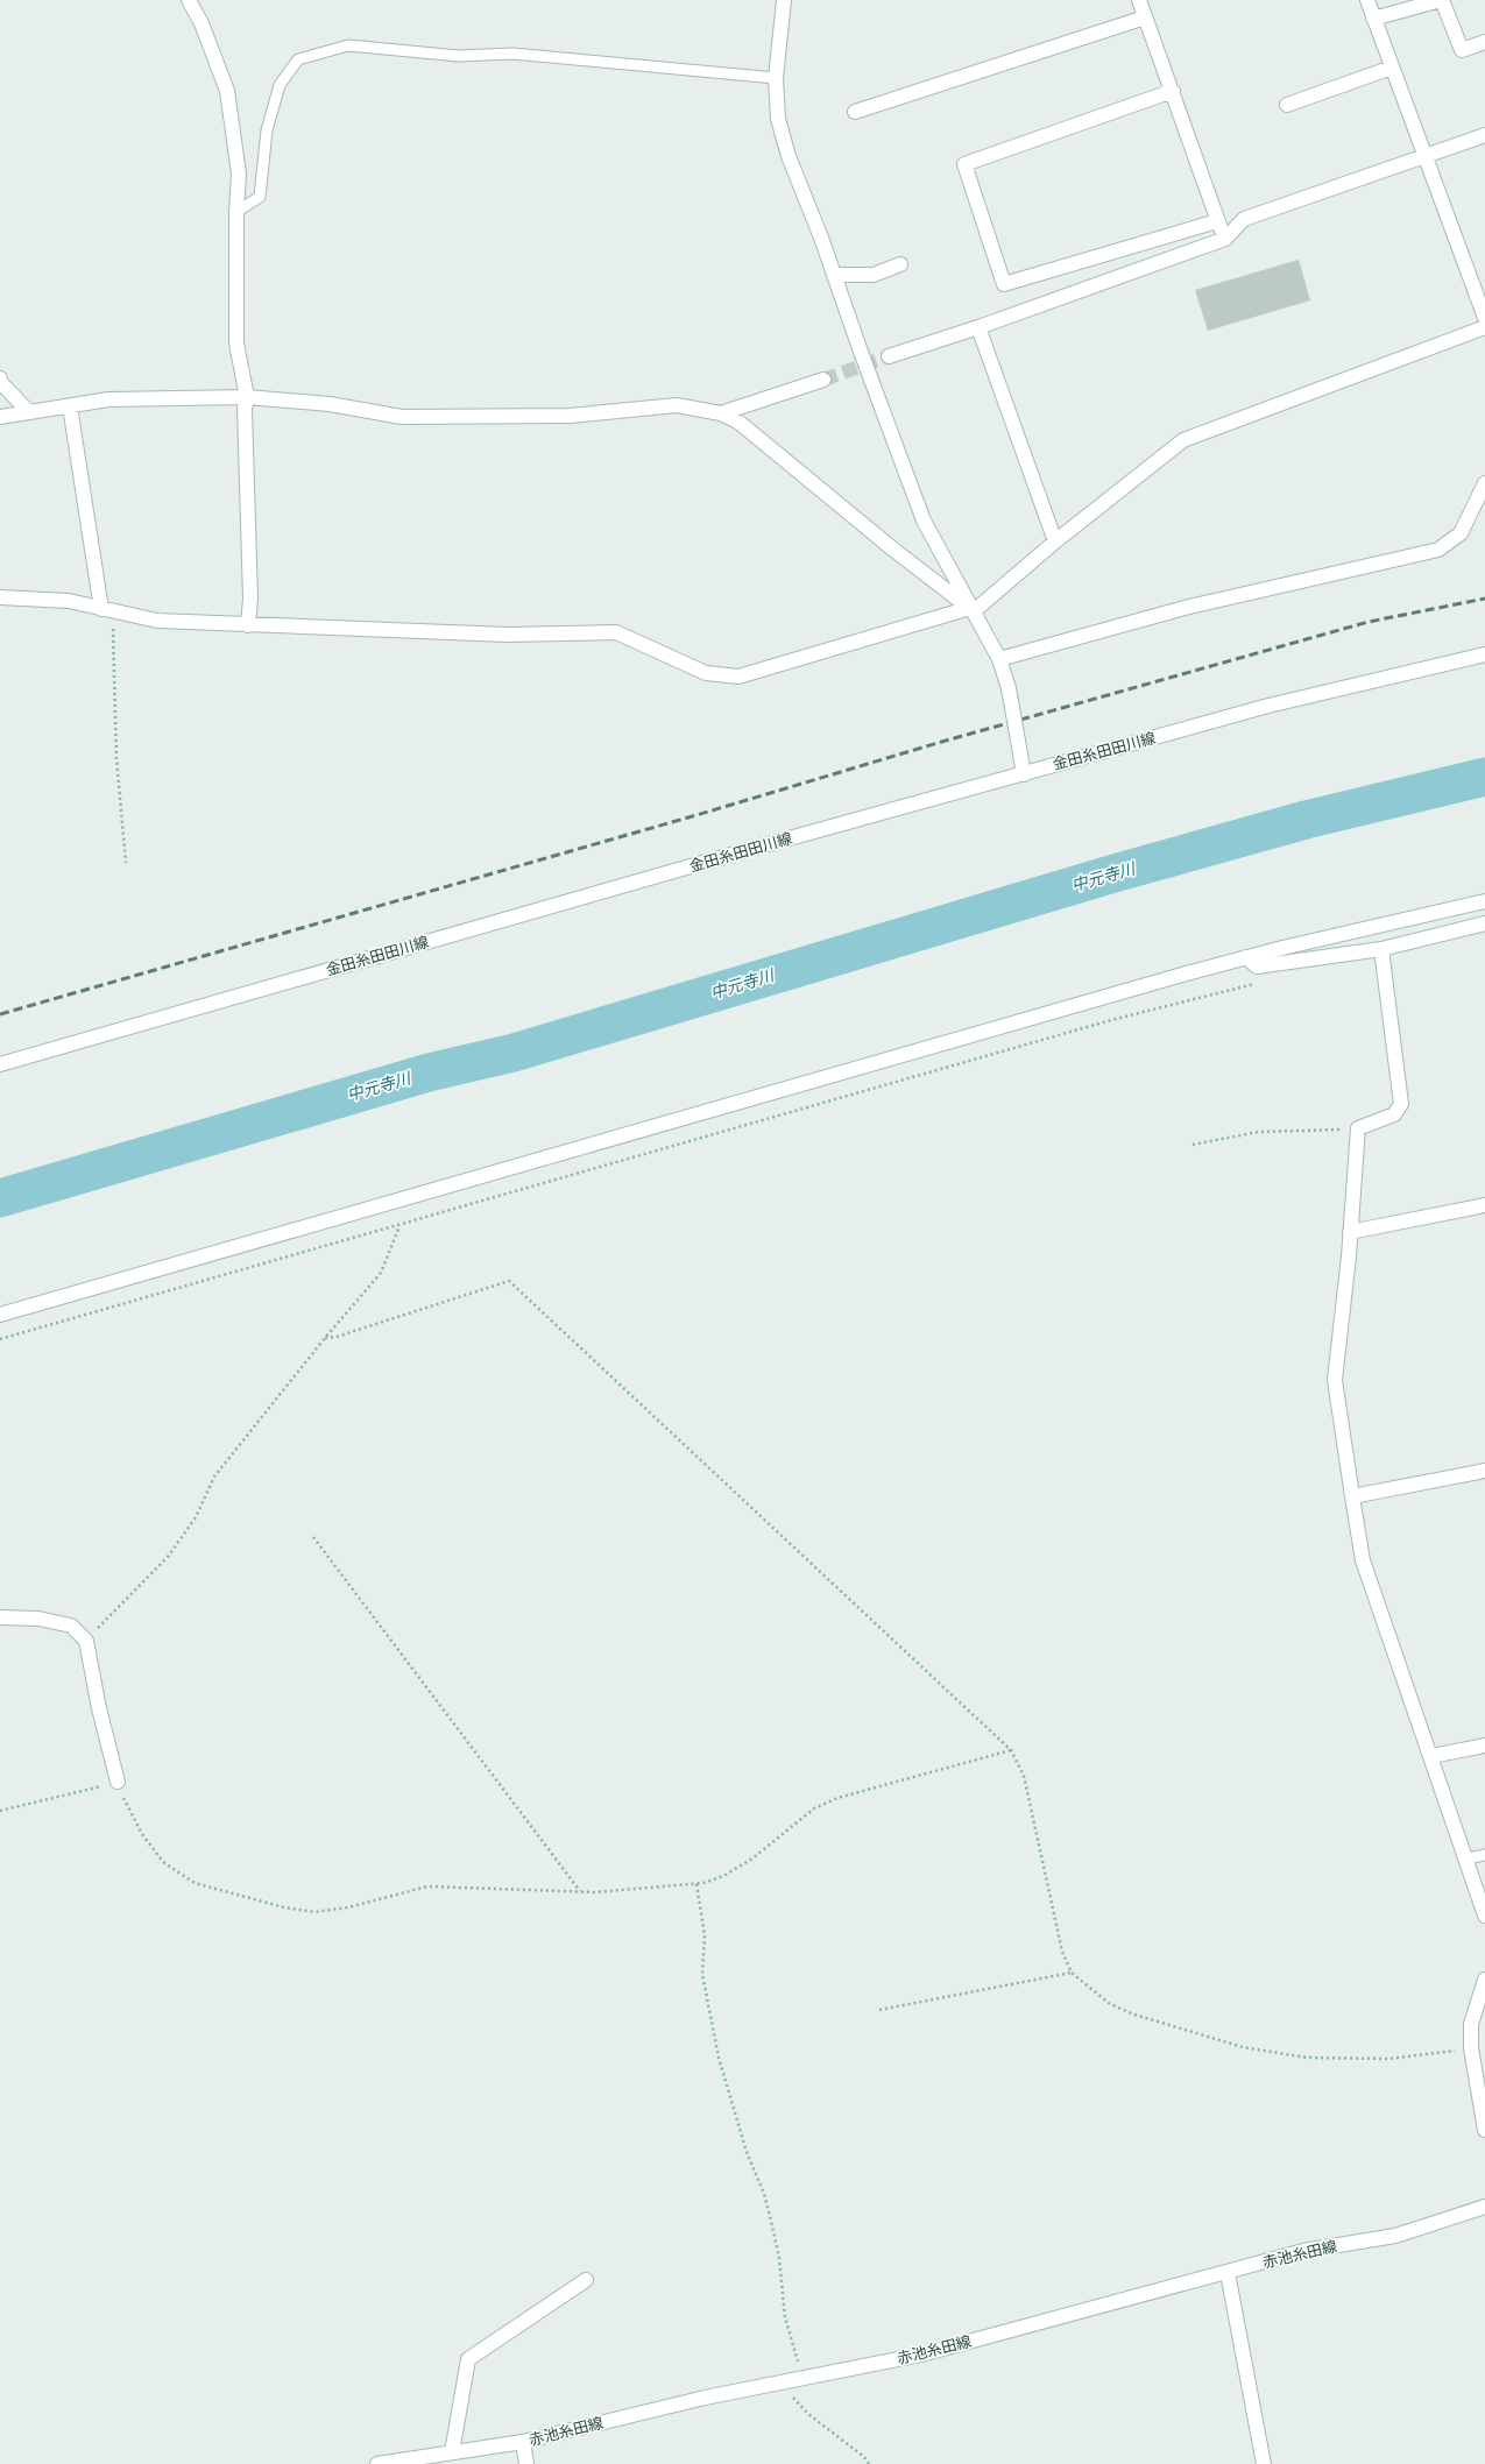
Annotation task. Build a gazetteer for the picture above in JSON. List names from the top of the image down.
{
  "streets": {
    "street": ["金田糸田田川線", "赤池糸田線"]
  },
  "water": ["中元寺川"]
}
